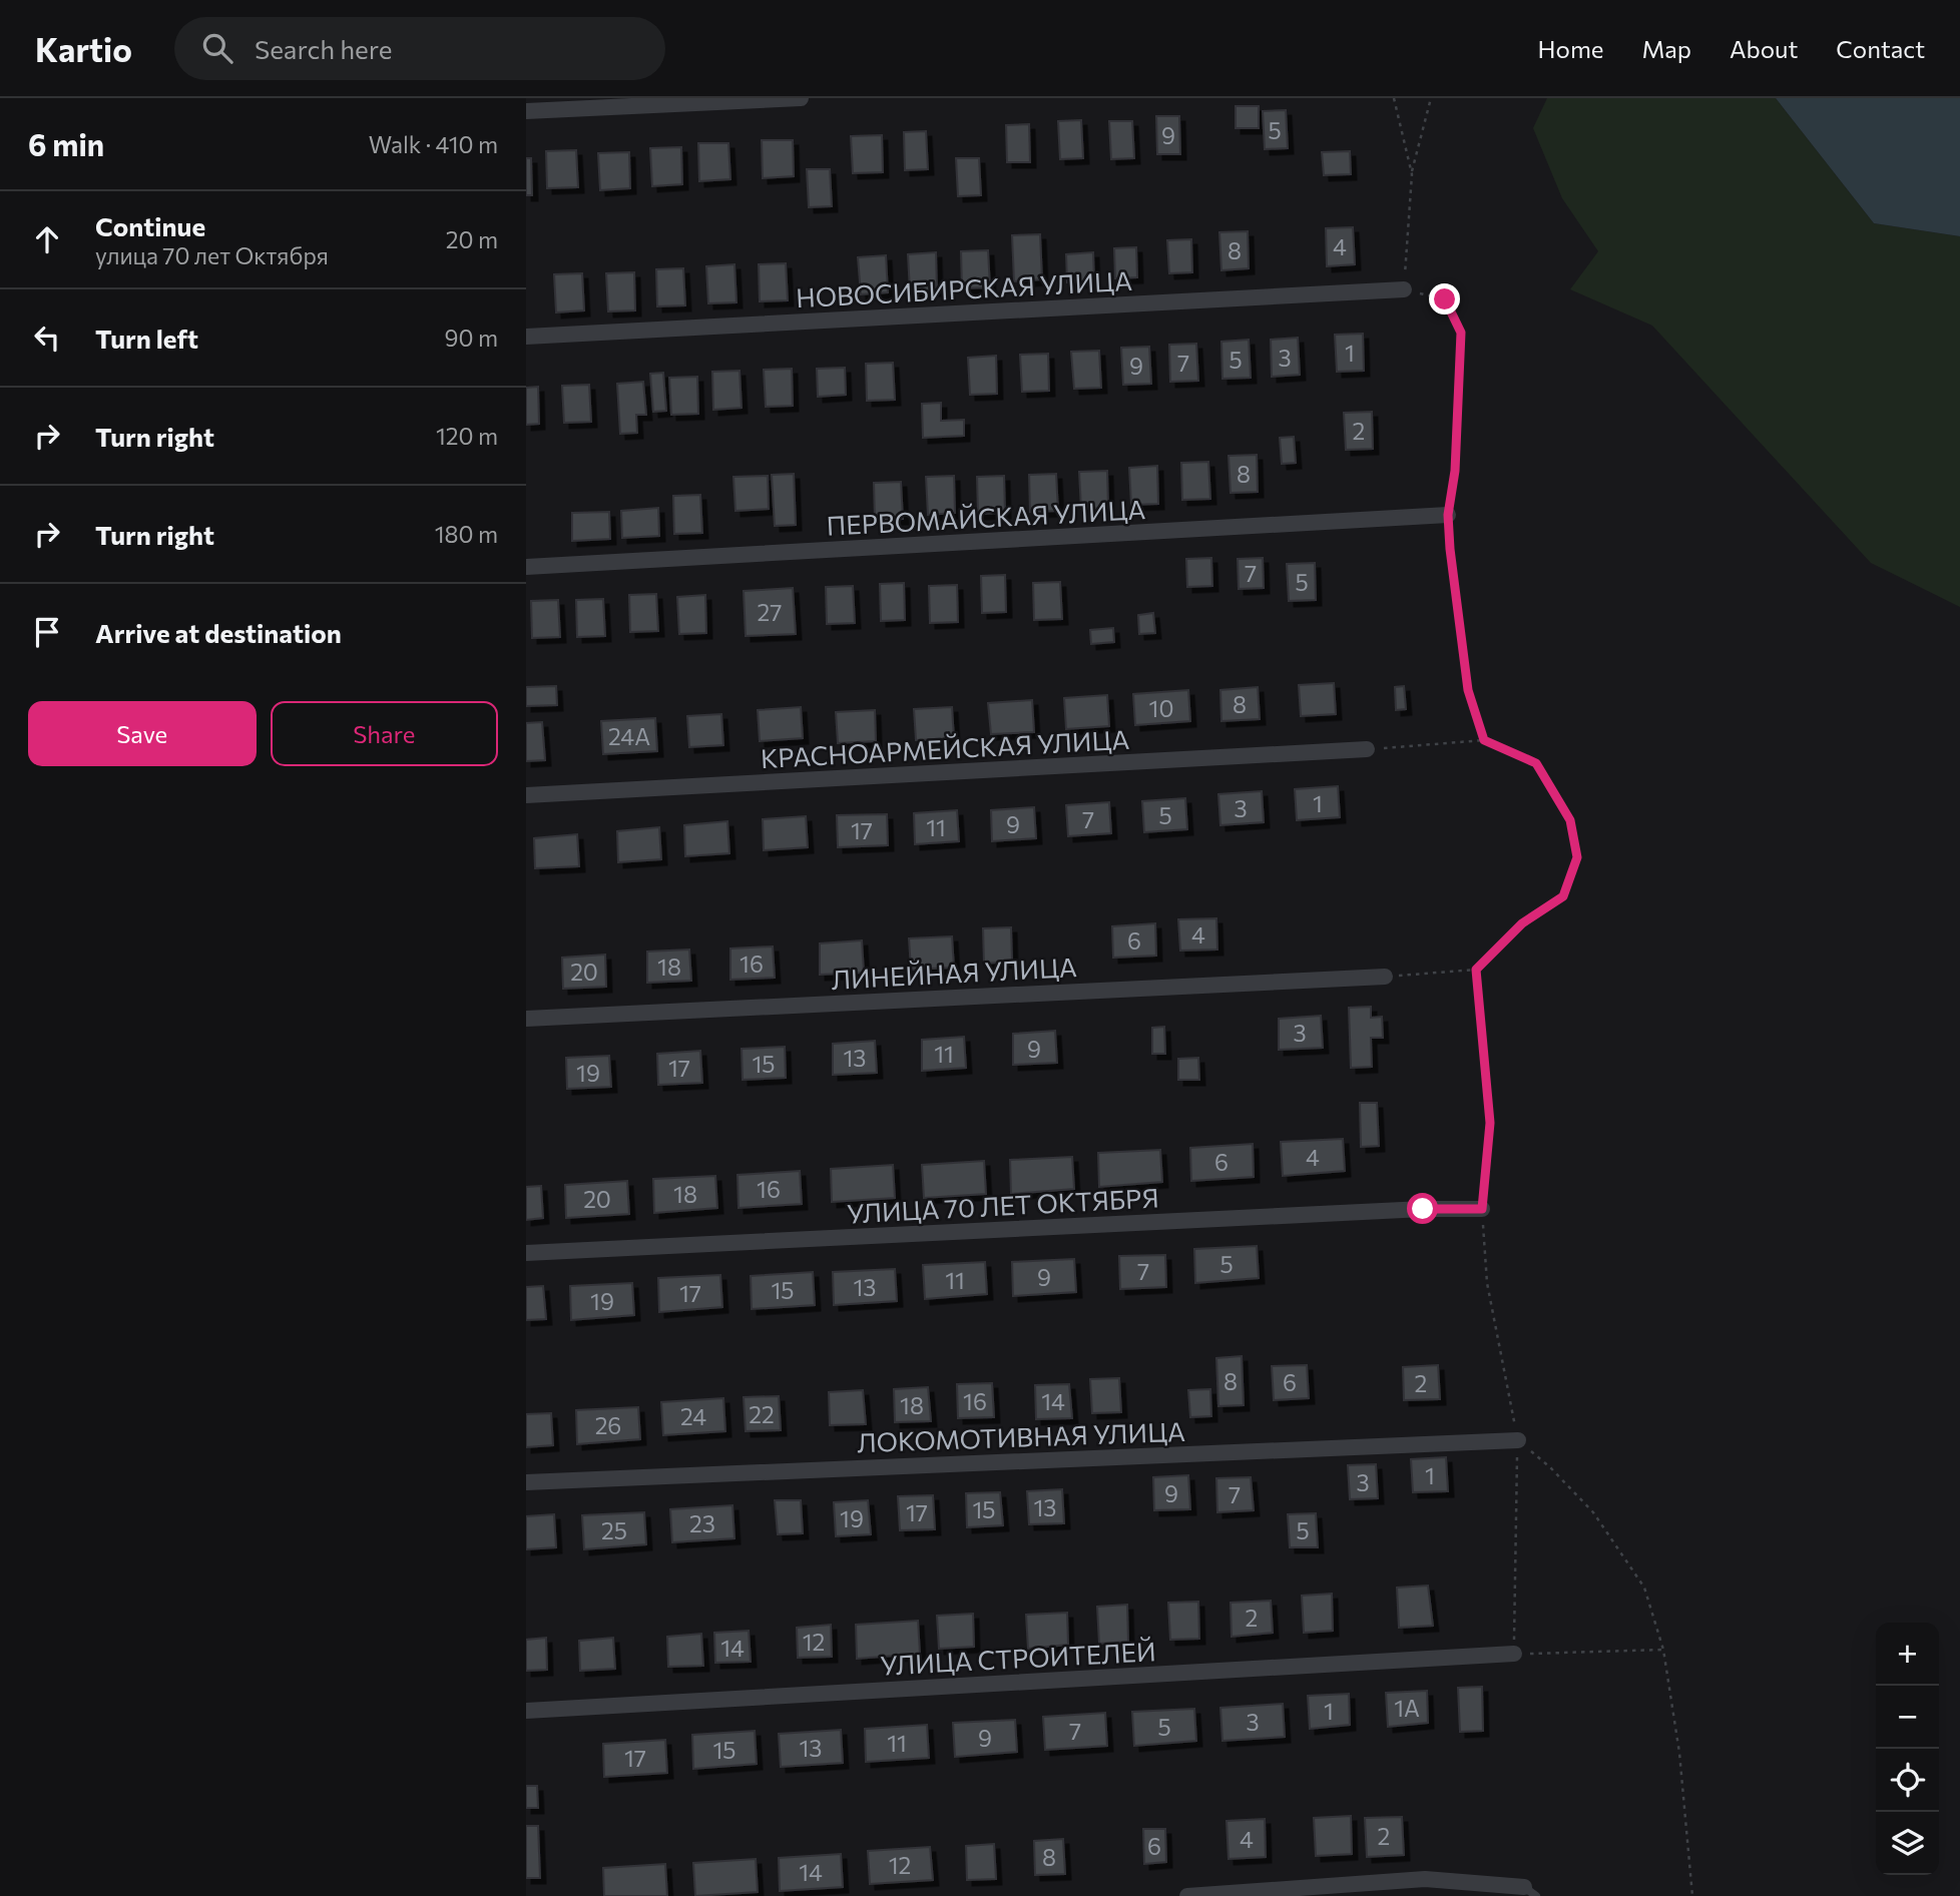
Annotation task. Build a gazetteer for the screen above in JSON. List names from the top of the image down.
{
  "streets": {
    "street": [
      "НОВОСИБИРСКАЯ УЛИЦА",
      "ПЕРВОМАЙСКАЯ УЛИЦА",
      "КРАСНОАРМЕЙСКАЯ УЛИЦА",
      "ЛИНЕЙНАЯ УЛИЦА",
      "УЛИЦА 70 ЛЕТ ОКТЯБРЯ",
      "ЛОКОМОТИВНАЯ УЛИЦА",
      "УЛИЦА СТРОИТЕЛЕЙ"
    ]
  },
  "house_numbers": [
    "5",
    "9",
    "4",
    "8",
    "1",
    "3",
    "5",
    "7",
    "9",
    "2",
    "8",
    "7",
    "5",
    "27",
    "8",
    "10",
    "24А",
    "1",
    "3",
    "5",
    "7",
    "9",
    "11",
    "17",
    "4",
    "6",
    "16",
    "18",
    "20",
    "3",
    "9",
    "11",
    "13",
    "15",
    "17",
    "19",
    "4",
    "6",
    "16",
    "18",
    "20",
    "5",
    "7",
    "9",
    "11",
    "13",
    "15",
    "17",
    "19",
    "8",
    "6",
    "2",
    "16",
    "14",
    "18",
    "22",
    "24",
    "26",
    "1",
    "3",
    "9",
    "7",
    "13",
    "15",
    "17",
    "19",
    "23",
    "25",
    "5",
    "2",
    "12",
    "14",
    "1А",
    "1",
    "3",
    "5",
    "7",
    "9",
    "11",
    "13",
    "15",
    "17",
    "2",
    "4",
    "6",
    "8",
    "12",
    "14"
  ],
  "page": {
    "header": "Kartio",
    "search": "Search here",
    "nav": [
      "Home",
      "Map",
      "About",
      "Contact"
    ],
    "heading": ["6 min", "Walk · 410 m"],
    "list": [
      ["Continue", "улица 70 лет Октября", "20 m"],
      ["Turn left", "90 m"],
      ["Turn right", "120 m"],
      ["Turn right", "180 m"],
      "Arrive at destination"
    ],
    "buttons": ["Save", "Share"],
    "map_buttons": ["+", "−"]
  }
}
